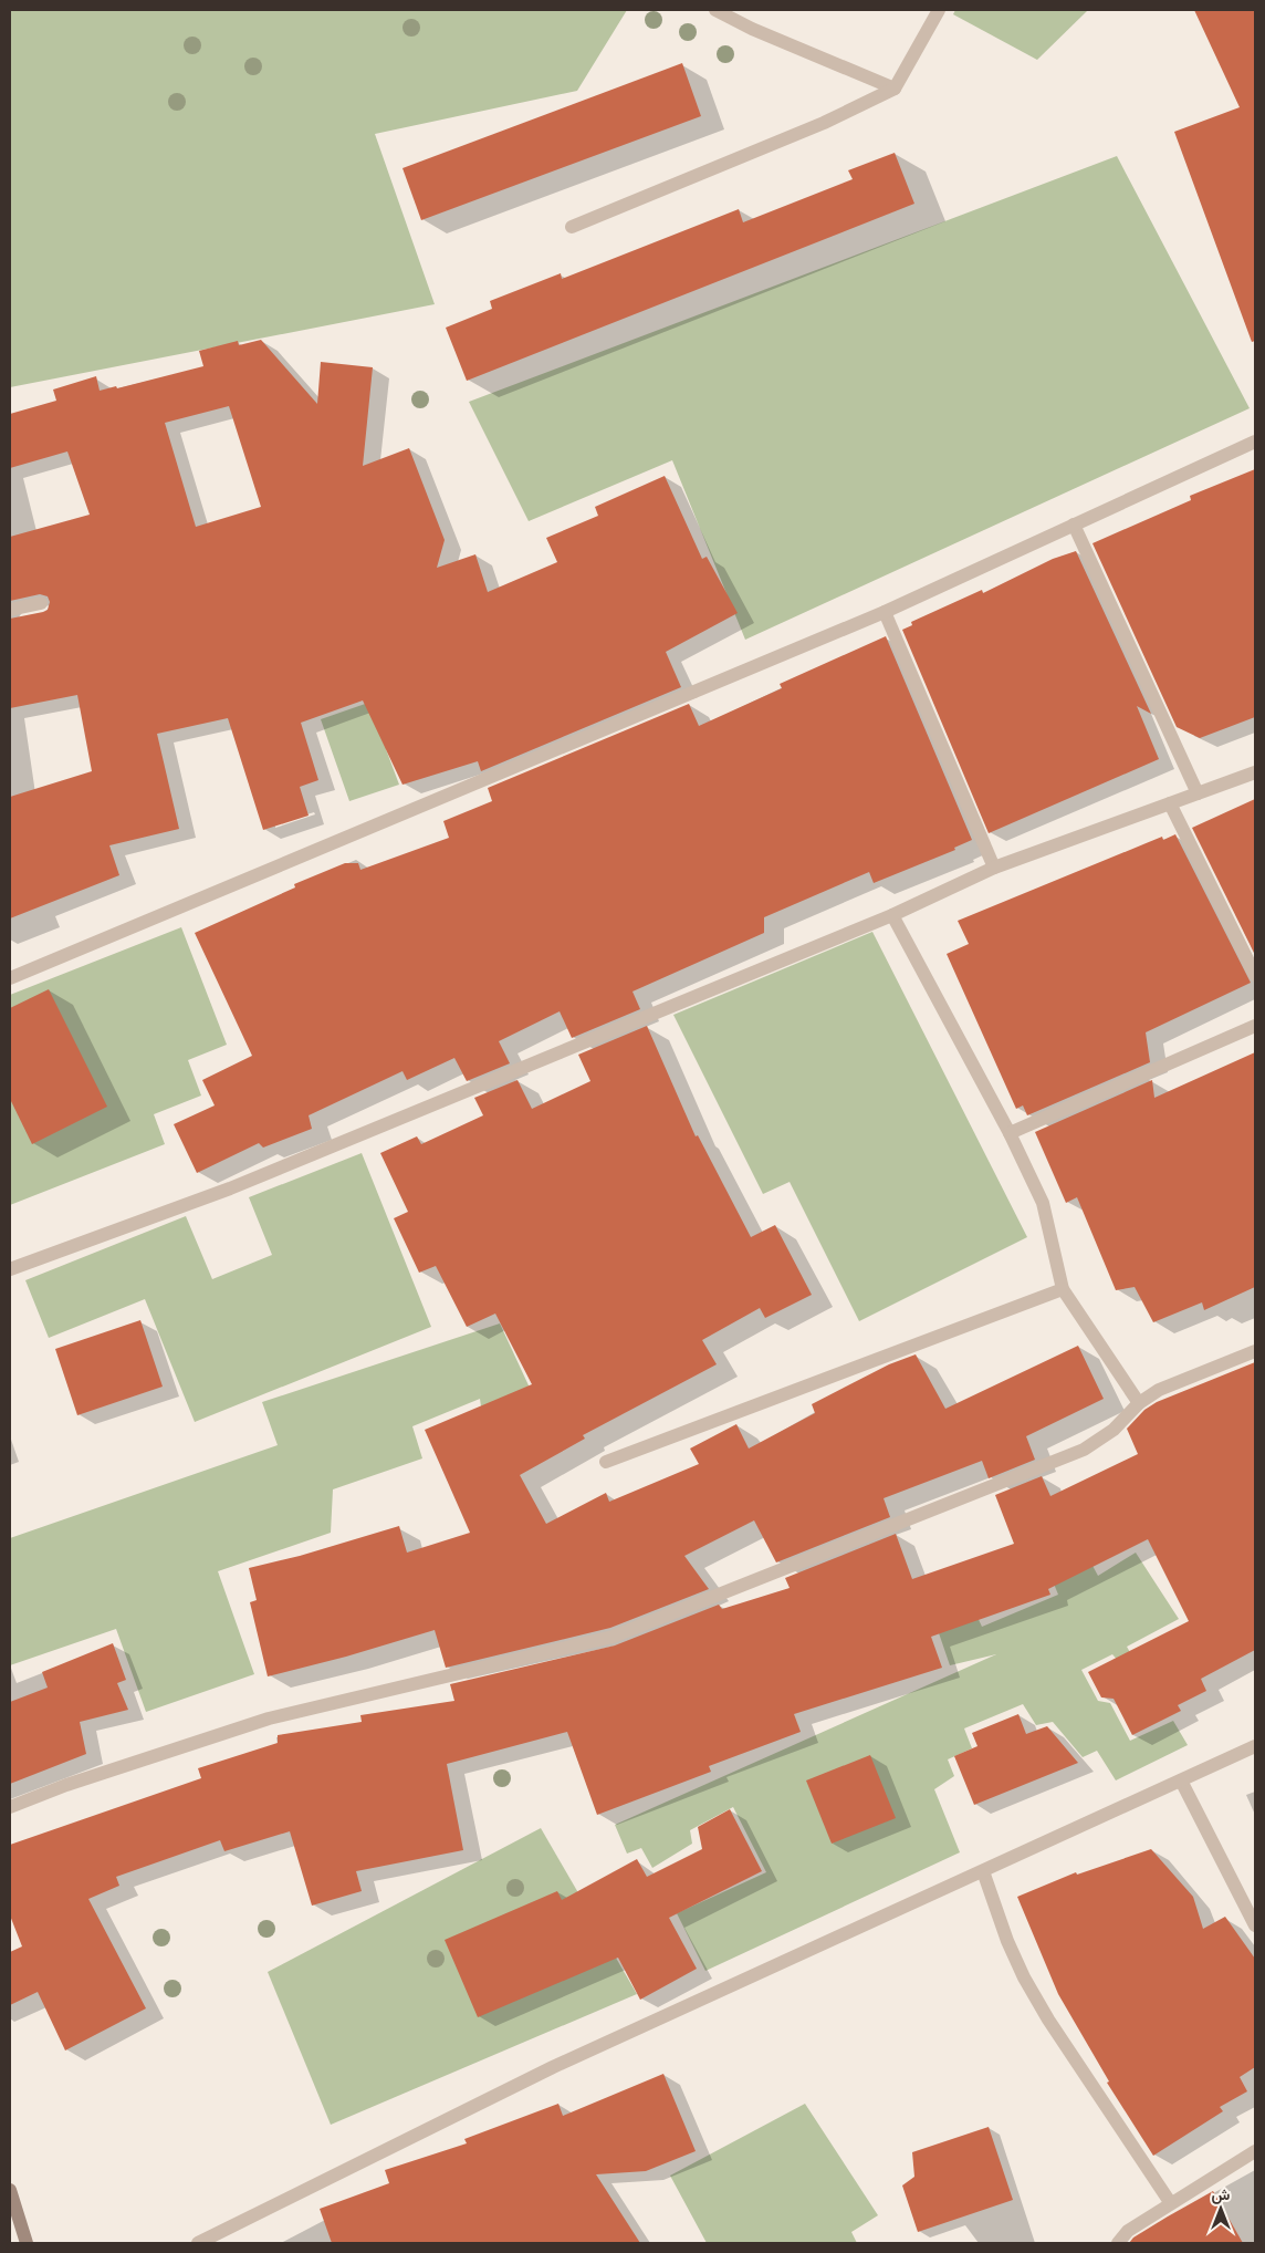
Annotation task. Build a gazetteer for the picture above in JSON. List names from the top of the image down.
{
  "north": "top"
}
